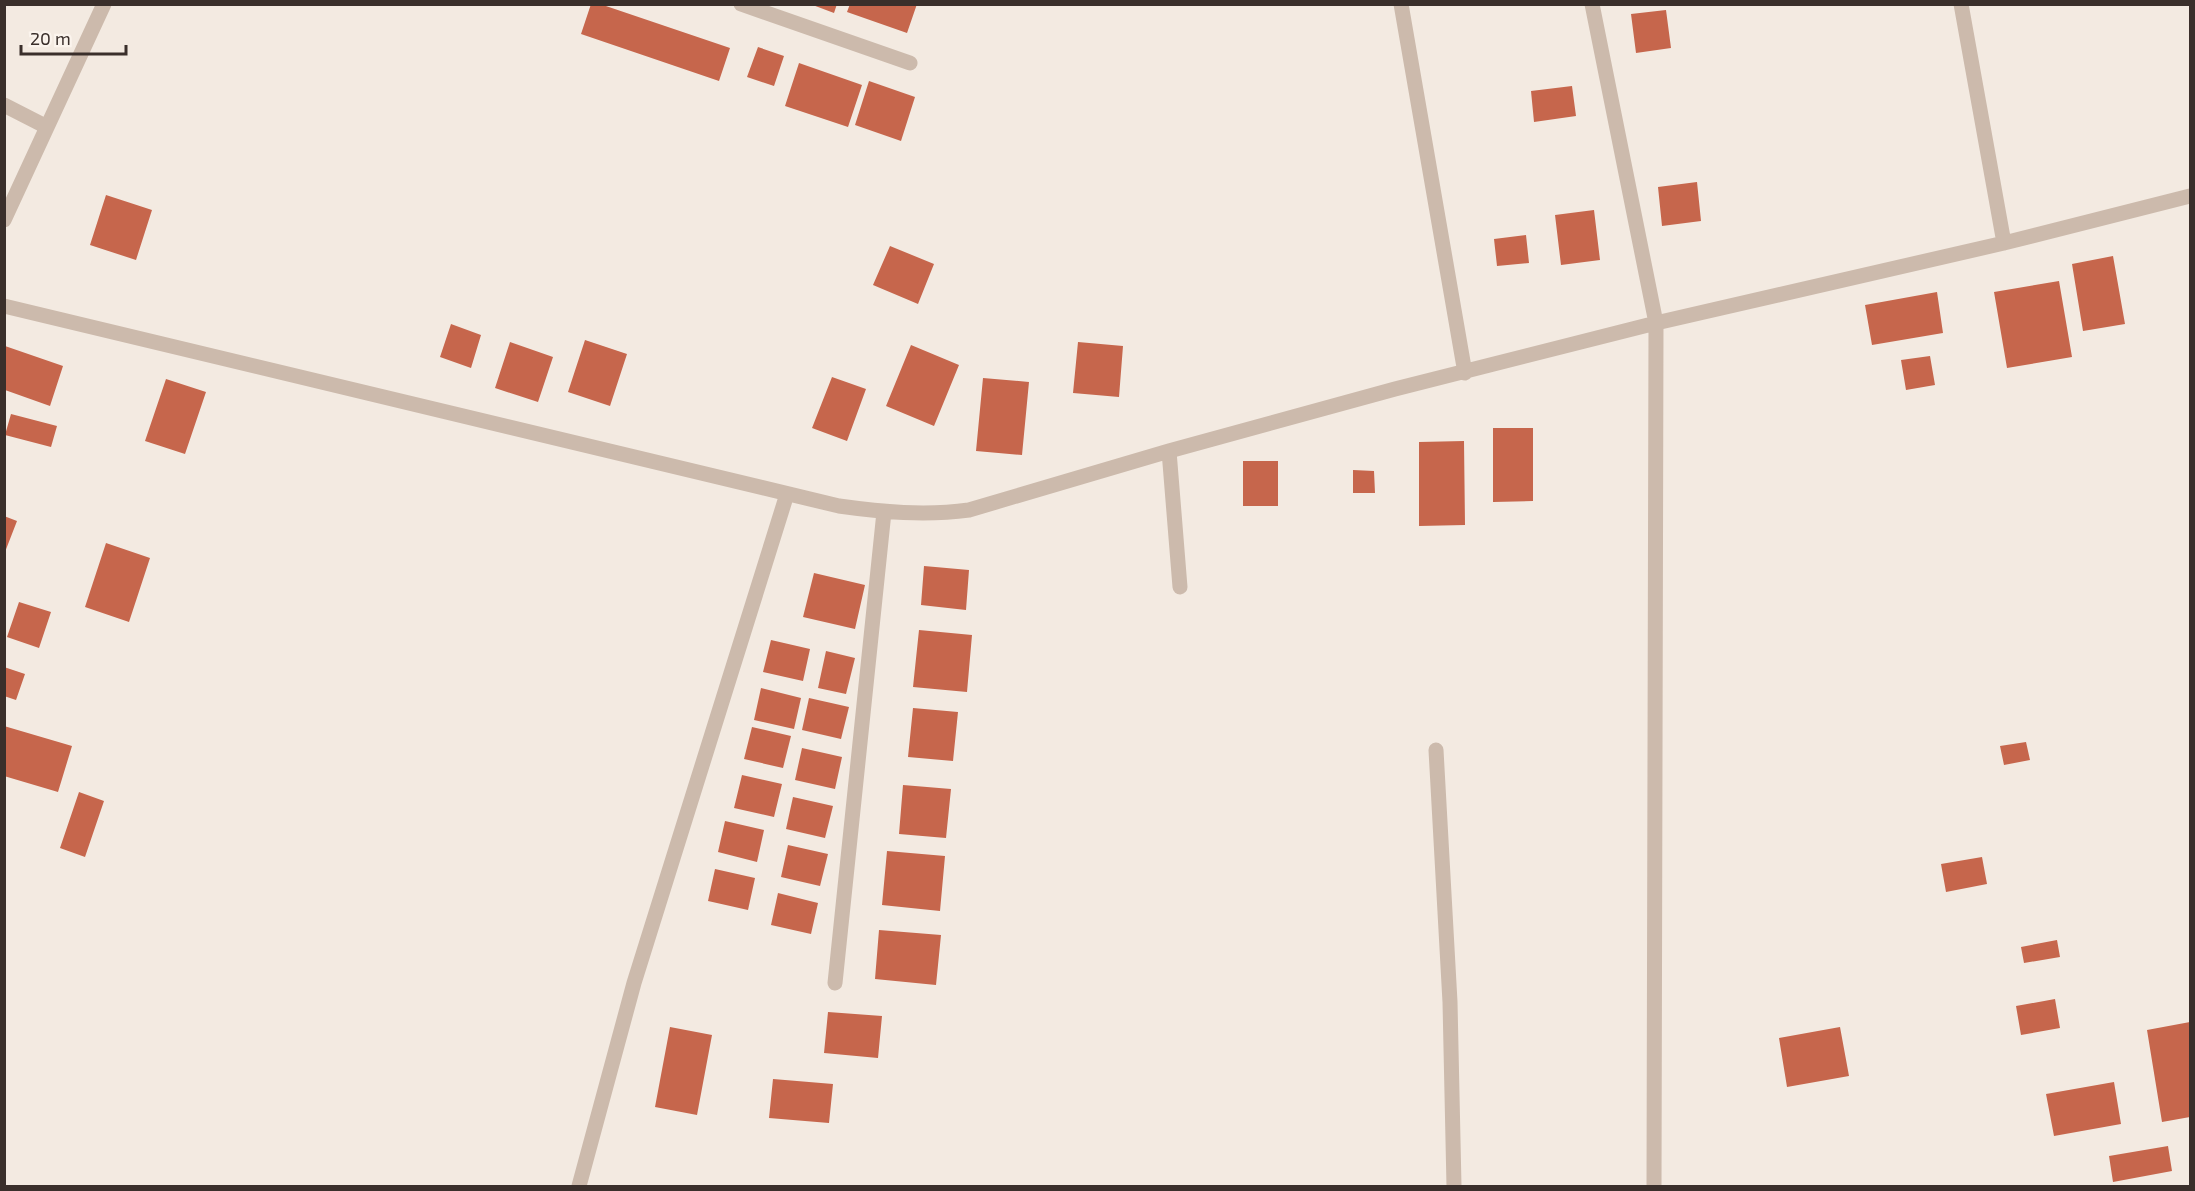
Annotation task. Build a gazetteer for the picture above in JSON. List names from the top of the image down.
{
  "scale_bar": "20 m"
}
